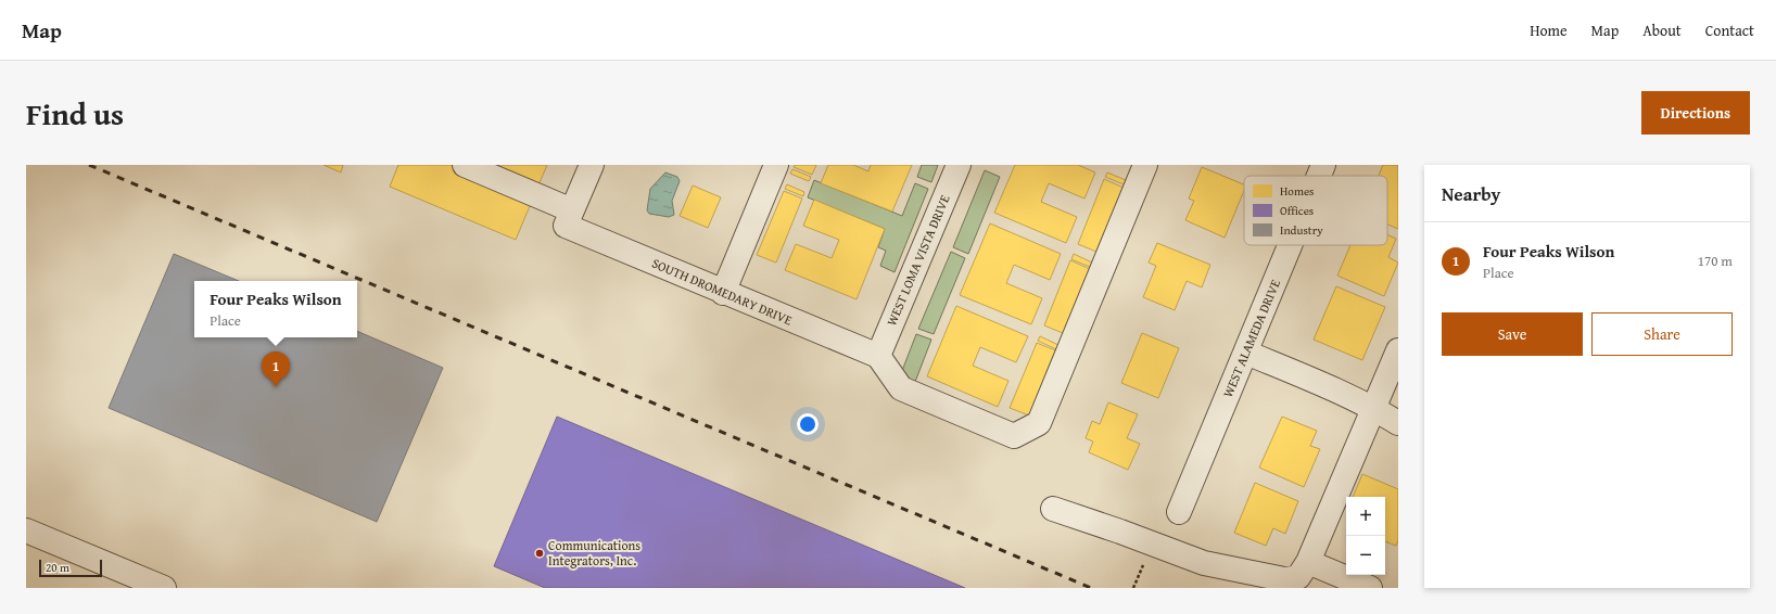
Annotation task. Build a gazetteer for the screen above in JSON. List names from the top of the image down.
{
  "streets": {
    "street": ["WEST LOMA VISTA DRIVE", "SOUTH DROMEDARY DRIVE", "WEST ALAMEDA DRIVE"]
  },
  "crossings": [
    ["WEST LOMA VISTA DRIVE", "SOUTH DROMEDARY DRIVE"]
  ],
  "places": ["Communications Integrators, Inc."],
  "legend": ["Homes", "Offices", "Industry"],
  "scale_bar": "20 m",
  "page": {
    "header": "Map",
    "nav": [
      "Home",
      "Map",
      "About",
      "Contact"
    ],
    "title": "Find us",
    "buttons": [
      "Directions",
      ["Save", "Share"]
    ],
    "heading": "Nearby",
    "list": [
      {
        "mark": "1",
        "name": "Four Peaks Wilson",
        "note": "Place",
        "value": "170 m"
      }
    ],
    "popup": ["Four Peaks Wilson", "Place"],
    "pins": "1",
    "map_buttons": ["+", "−"],
    "scale": "20 m"
  }
}
